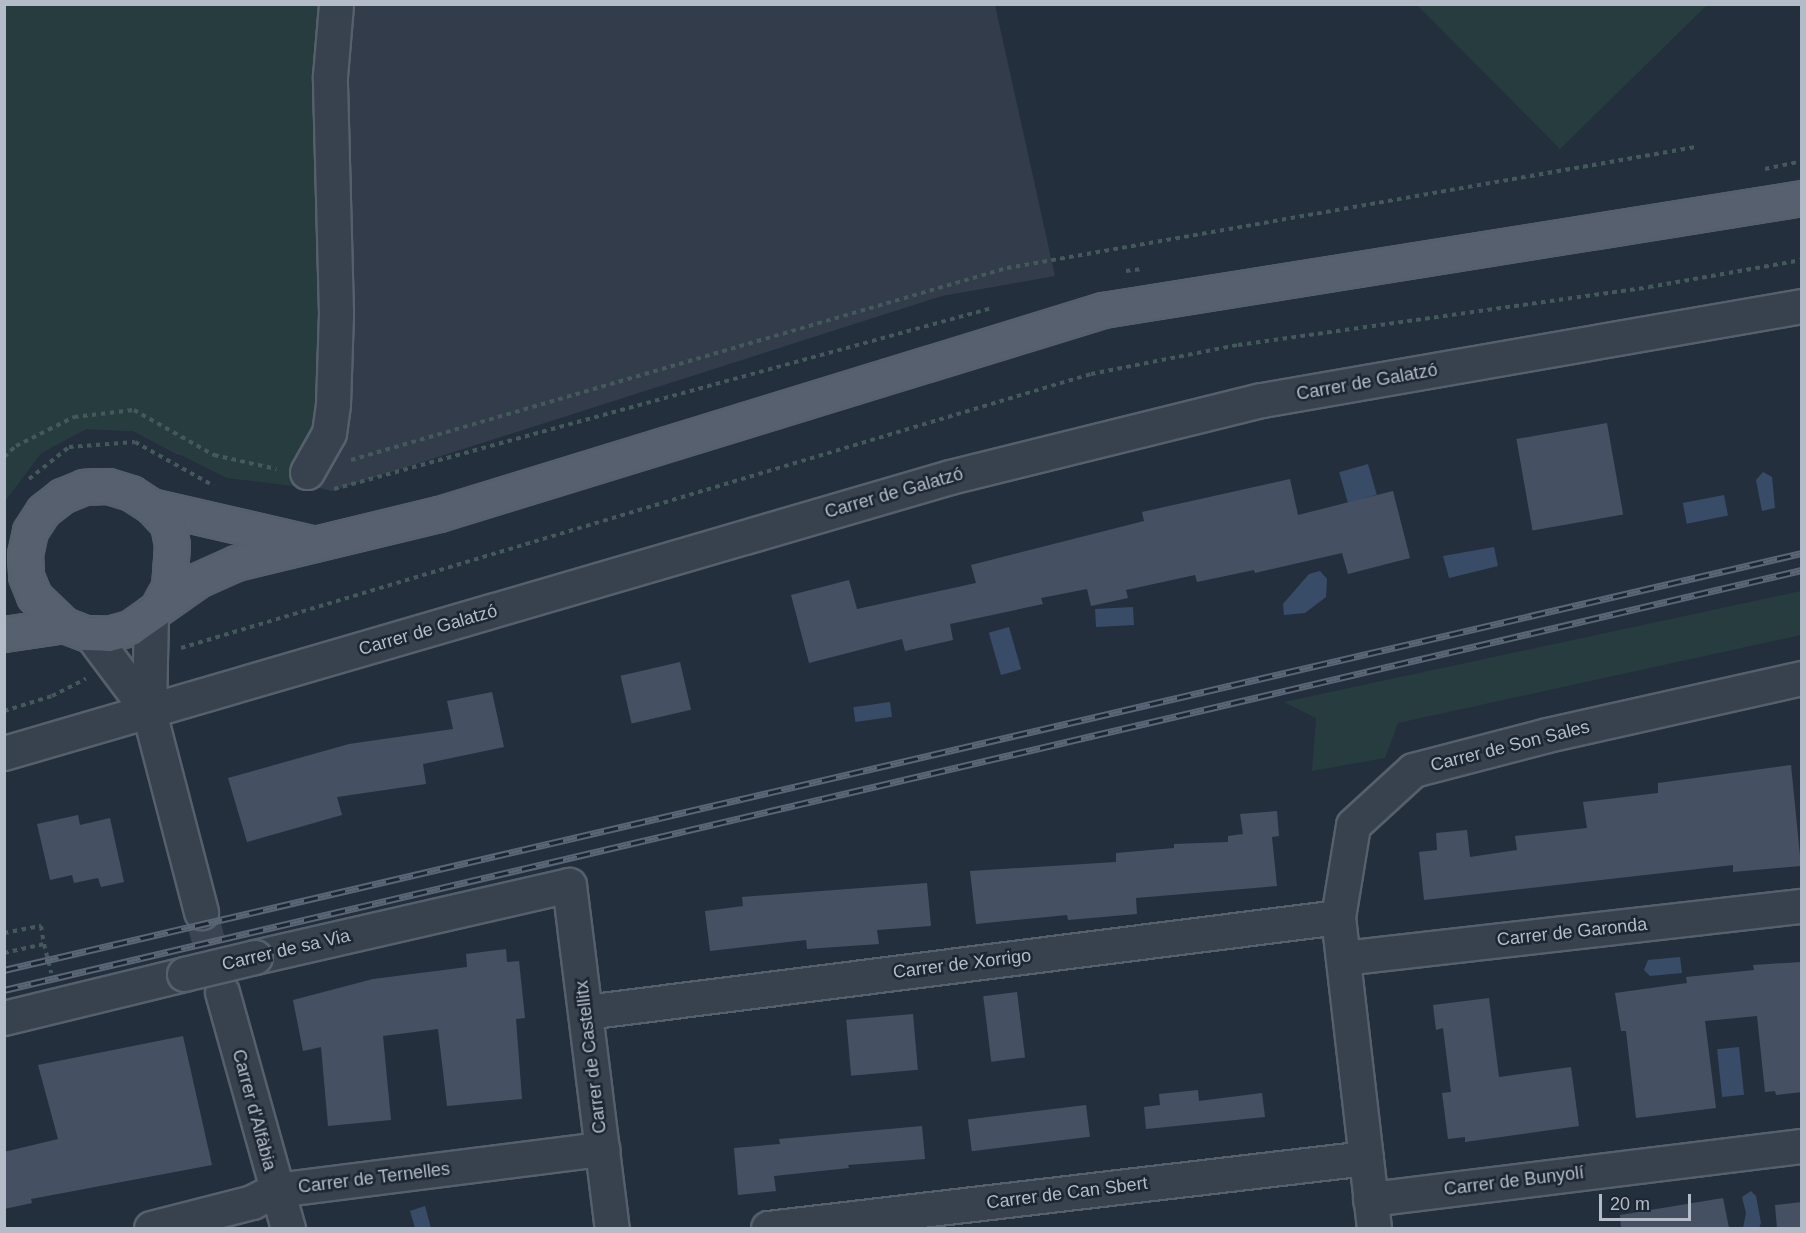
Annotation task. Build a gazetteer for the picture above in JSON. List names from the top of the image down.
{
  "streets": {
    "street": [
      "Carrer de Galatzó",
      "Carrer de Son Sales",
      "Carrer de Garonda",
      "Carrer de sa Via",
      "Carrer de Xorrigo",
      "Carrer de Castellitx",
      "Carrer d'Alfàbia",
      "Carrer de Ternelles",
      "Carrer de Bunyolí",
      "Carrer de Can Sbert"
    ]
  },
  "crossings": [
    ["Carrer de Son Sales", "Carrer de Garonda"],
    ["Carrer de Son Sales", "Carrer de Xorrigo"],
    ["Carrer de Son Sales", "Carrer de Bunyolí"],
    ["Carrer de Son Sales", "Carrer de Can Sbert"],
    ["Carrer de sa Via", "Carrer de Castellitx"],
    ["Carrer de Xorrigo", "Carrer de Castellitx"],
    ["Carrer de Castellitx", "Carrer de Ternelles"],
    ["Carrer d'Alfàbia", "Carrer de Ternelles"]
  ],
  "scale_bar": "20 m"
}
